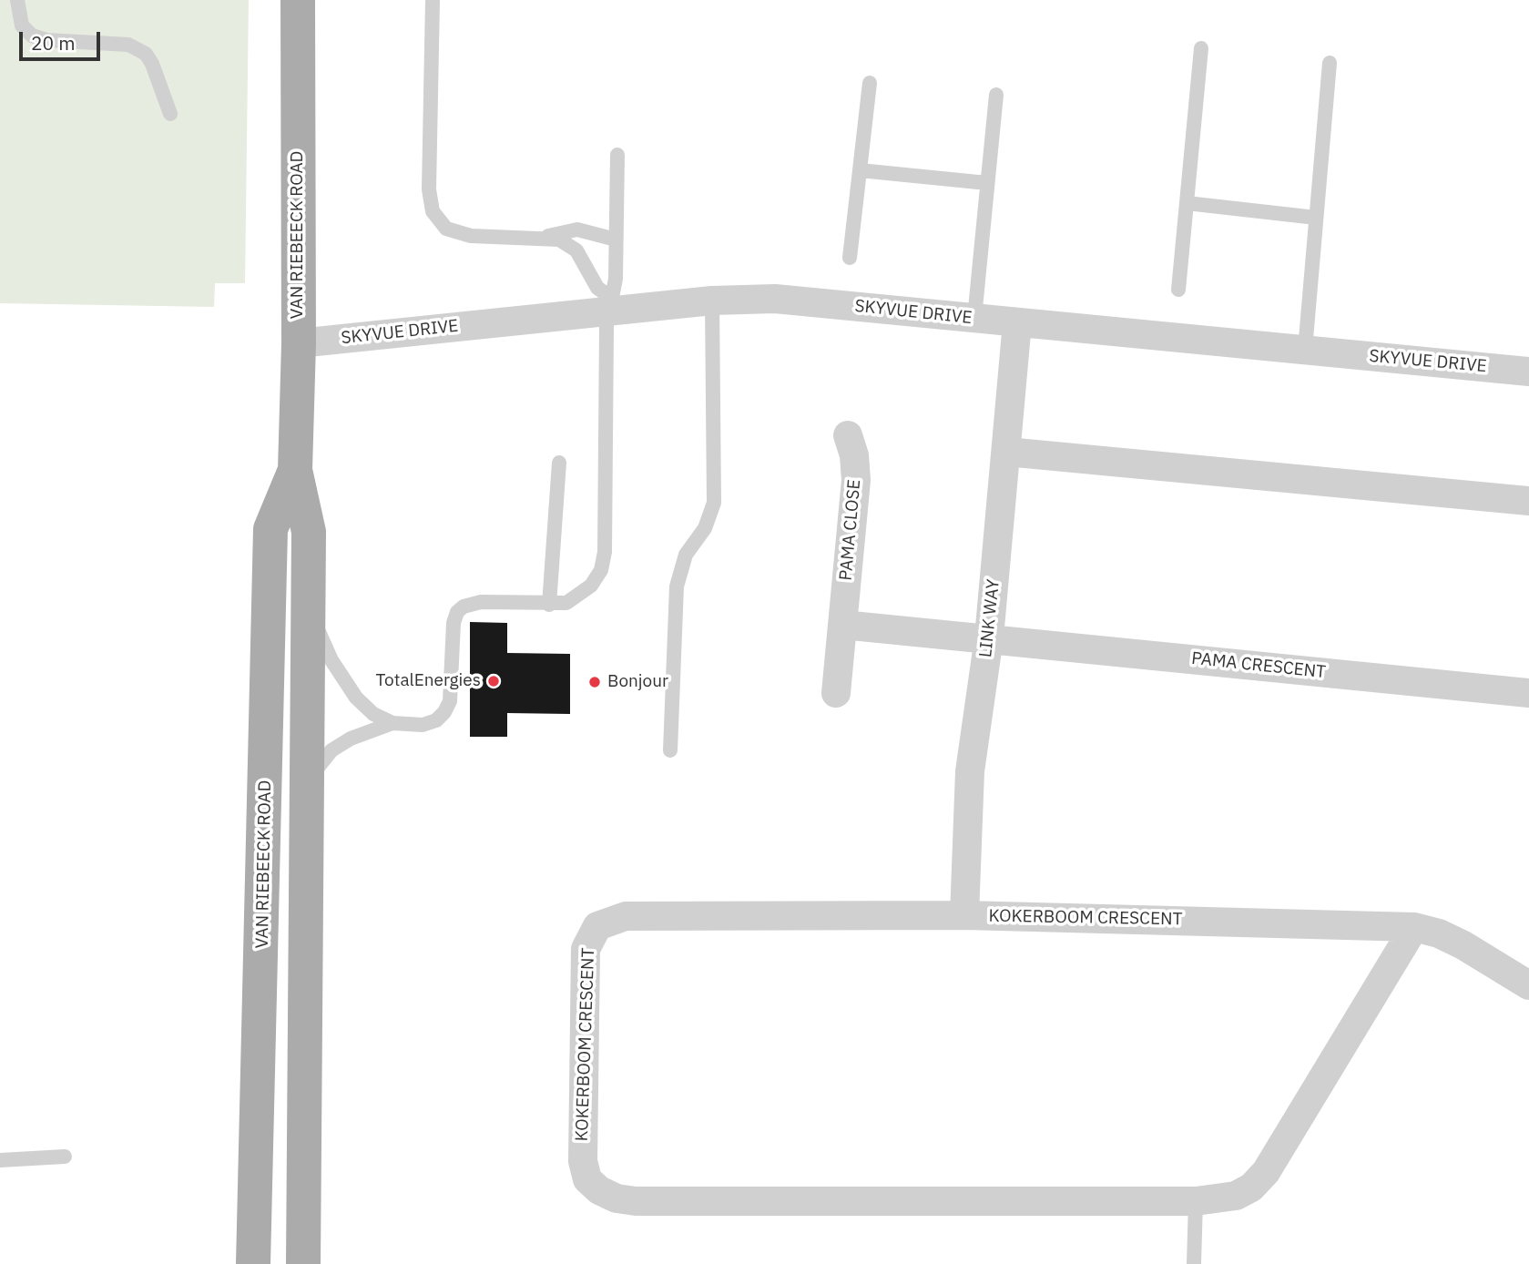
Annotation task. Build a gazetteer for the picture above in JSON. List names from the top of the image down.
{
  "streets": {
    "main road": ["VAN RIEBEECK ROAD"],
    "street": [
      "SKYVUE DRIVE",
      "PAMA CLOSE",
      "LINK WAY",
      "PAMA CRESCENT",
      "KOKERBOOM CRESCENT"
    ]
  },
  "crossings": [
    ["VAN RIEBEECK ROAD", "SKYVUE DRIVE"],
    ["SKYVUE DRIVE", "LINK WAY"],
    ["LINK WAY", "PAMA CRESCENT"],
    ["LINK WAY", "KOKERBOOM CRESCENT"]
  ],
  "places": ["TotalEnergies", "Bonjour"],
  "scale_bar": "20 m"
}
